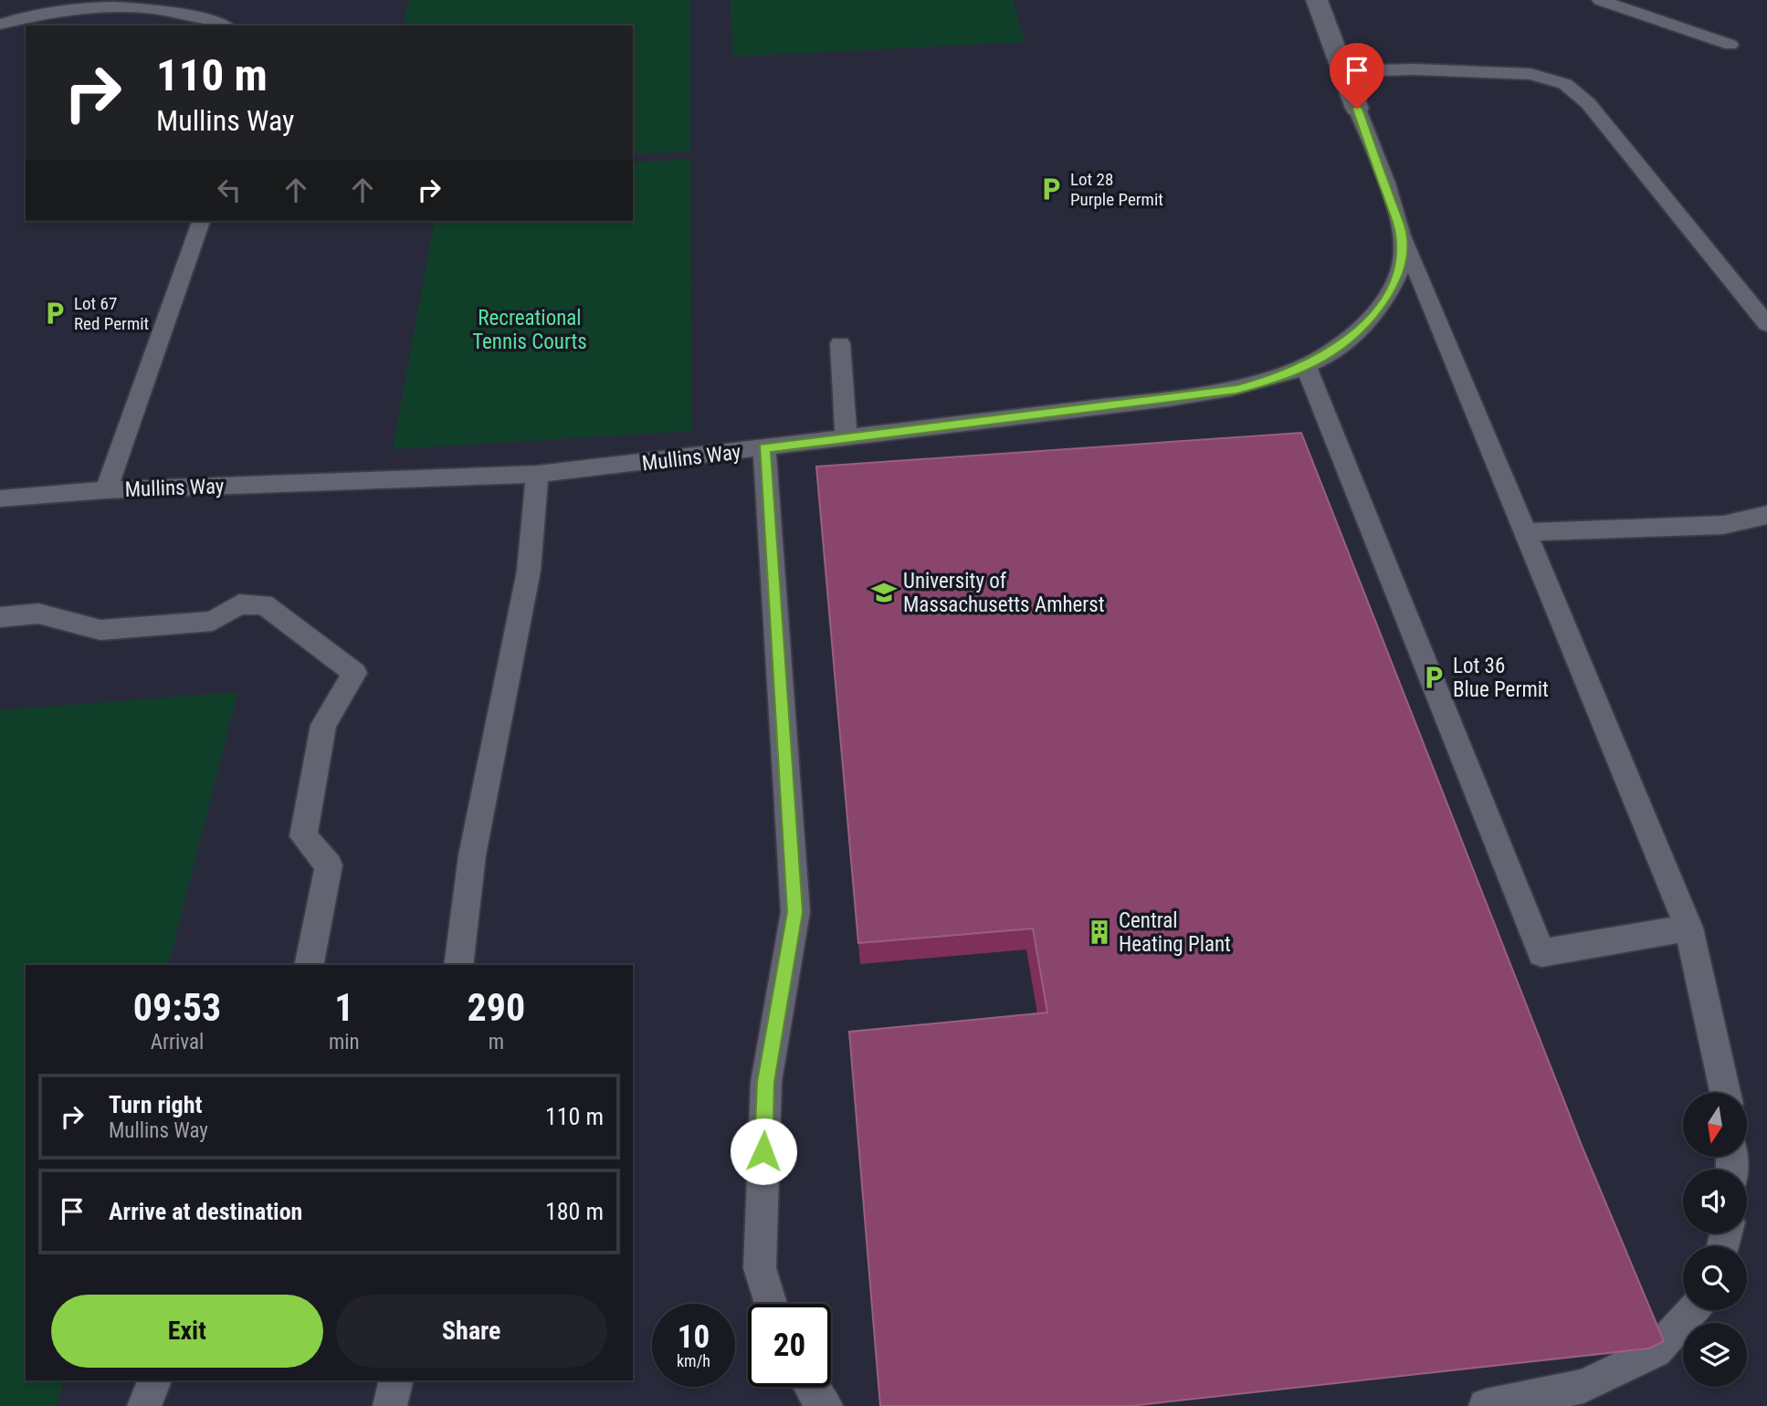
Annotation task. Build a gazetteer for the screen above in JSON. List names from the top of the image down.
{
  "streets": {
    "street": ["Mullins Way"]
  },
  "parks": ["Recreational Tennis Courts"],
  "places": {
    "parking": ["Lot 28 Purple Permit", "Lot 67 Red Permit", "Lot 36 Blue Permit"],
    "school or university": ["University of Massachusetts Amherst"],
    "building": ["Central Heating Plant"]
  },
  "north": "bottom",
  "page": {
    "turn": ["110 m", "Mullins Way"],
    "eta": [
      "09:53",
      "Arrival",
      "1",
      "min",
      "290",
      "m"
    ],
    "list": [
      {
        "name": "Turn right",
        "note": "Mullins Way",
        "value": "110 m"
      },
      {
        "name": "Arrive at destination",
        "value": "180 m"
      }
    ],
    "buttons": ["Exit", "Share"],
    "speed": "10 km/h",
    "limit": "20"
  }
}
